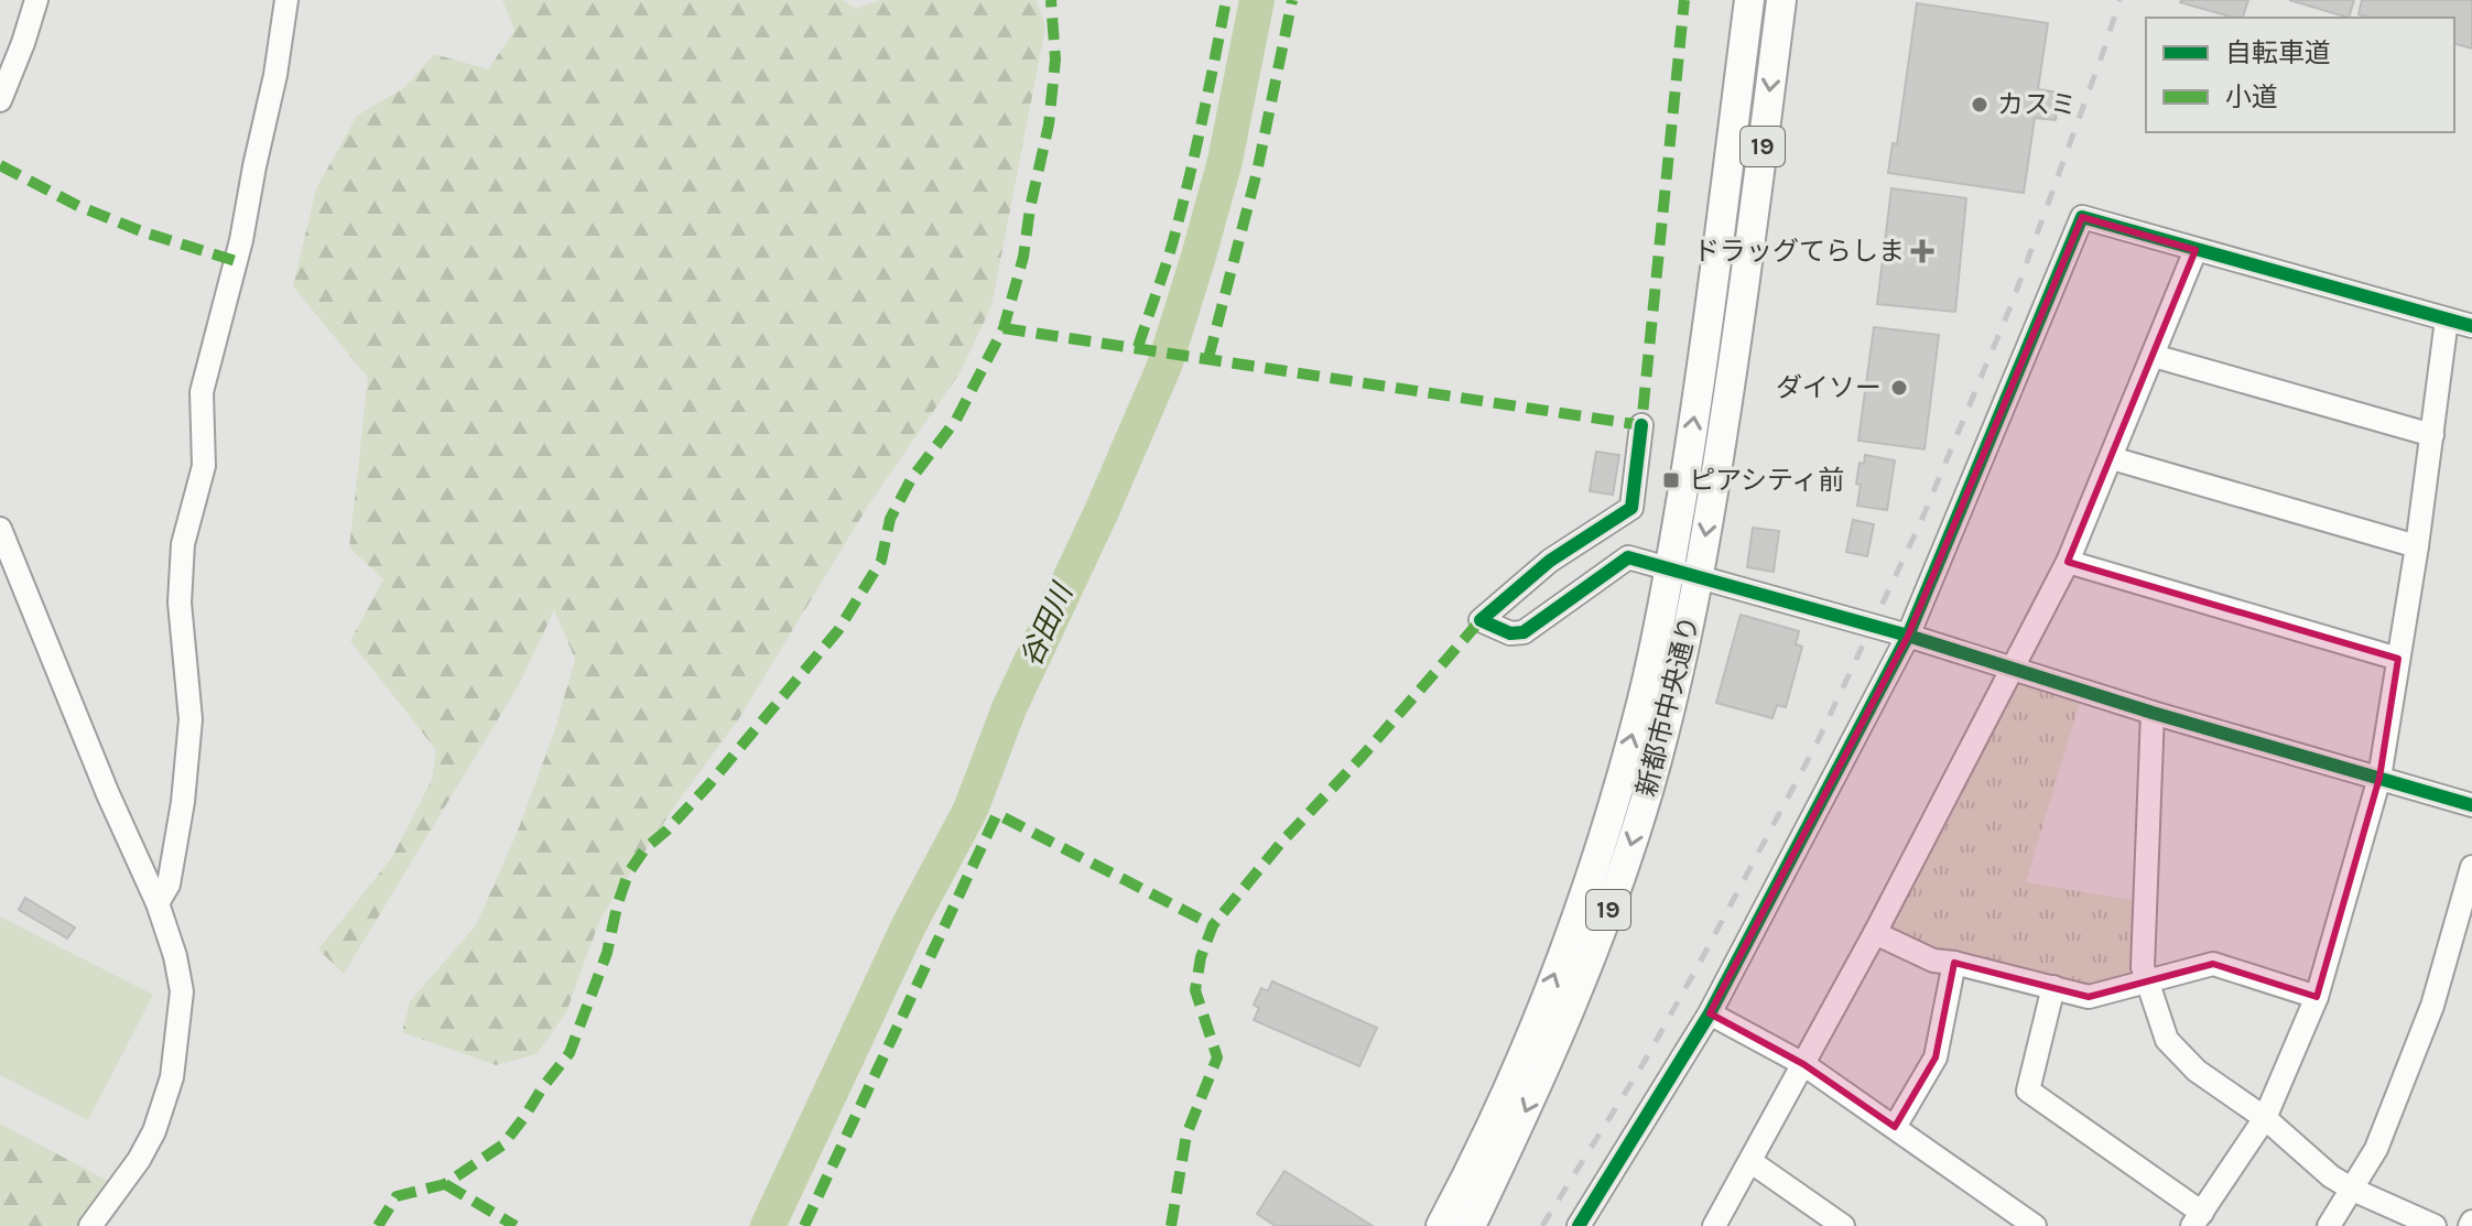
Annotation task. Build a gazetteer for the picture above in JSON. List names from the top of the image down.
{
  "streets": {
    "main road": ["19", "新都市中央通り"]
  },
  "water": ["谷田川"],
  "places": {
    "other": ["カスミ", "ダイソー"],
    "health": ["ドラッグてらしま"],
    "transit": ["ピアシティ前"]
  },
  "legend": ["自転車道", "小道"]
}
